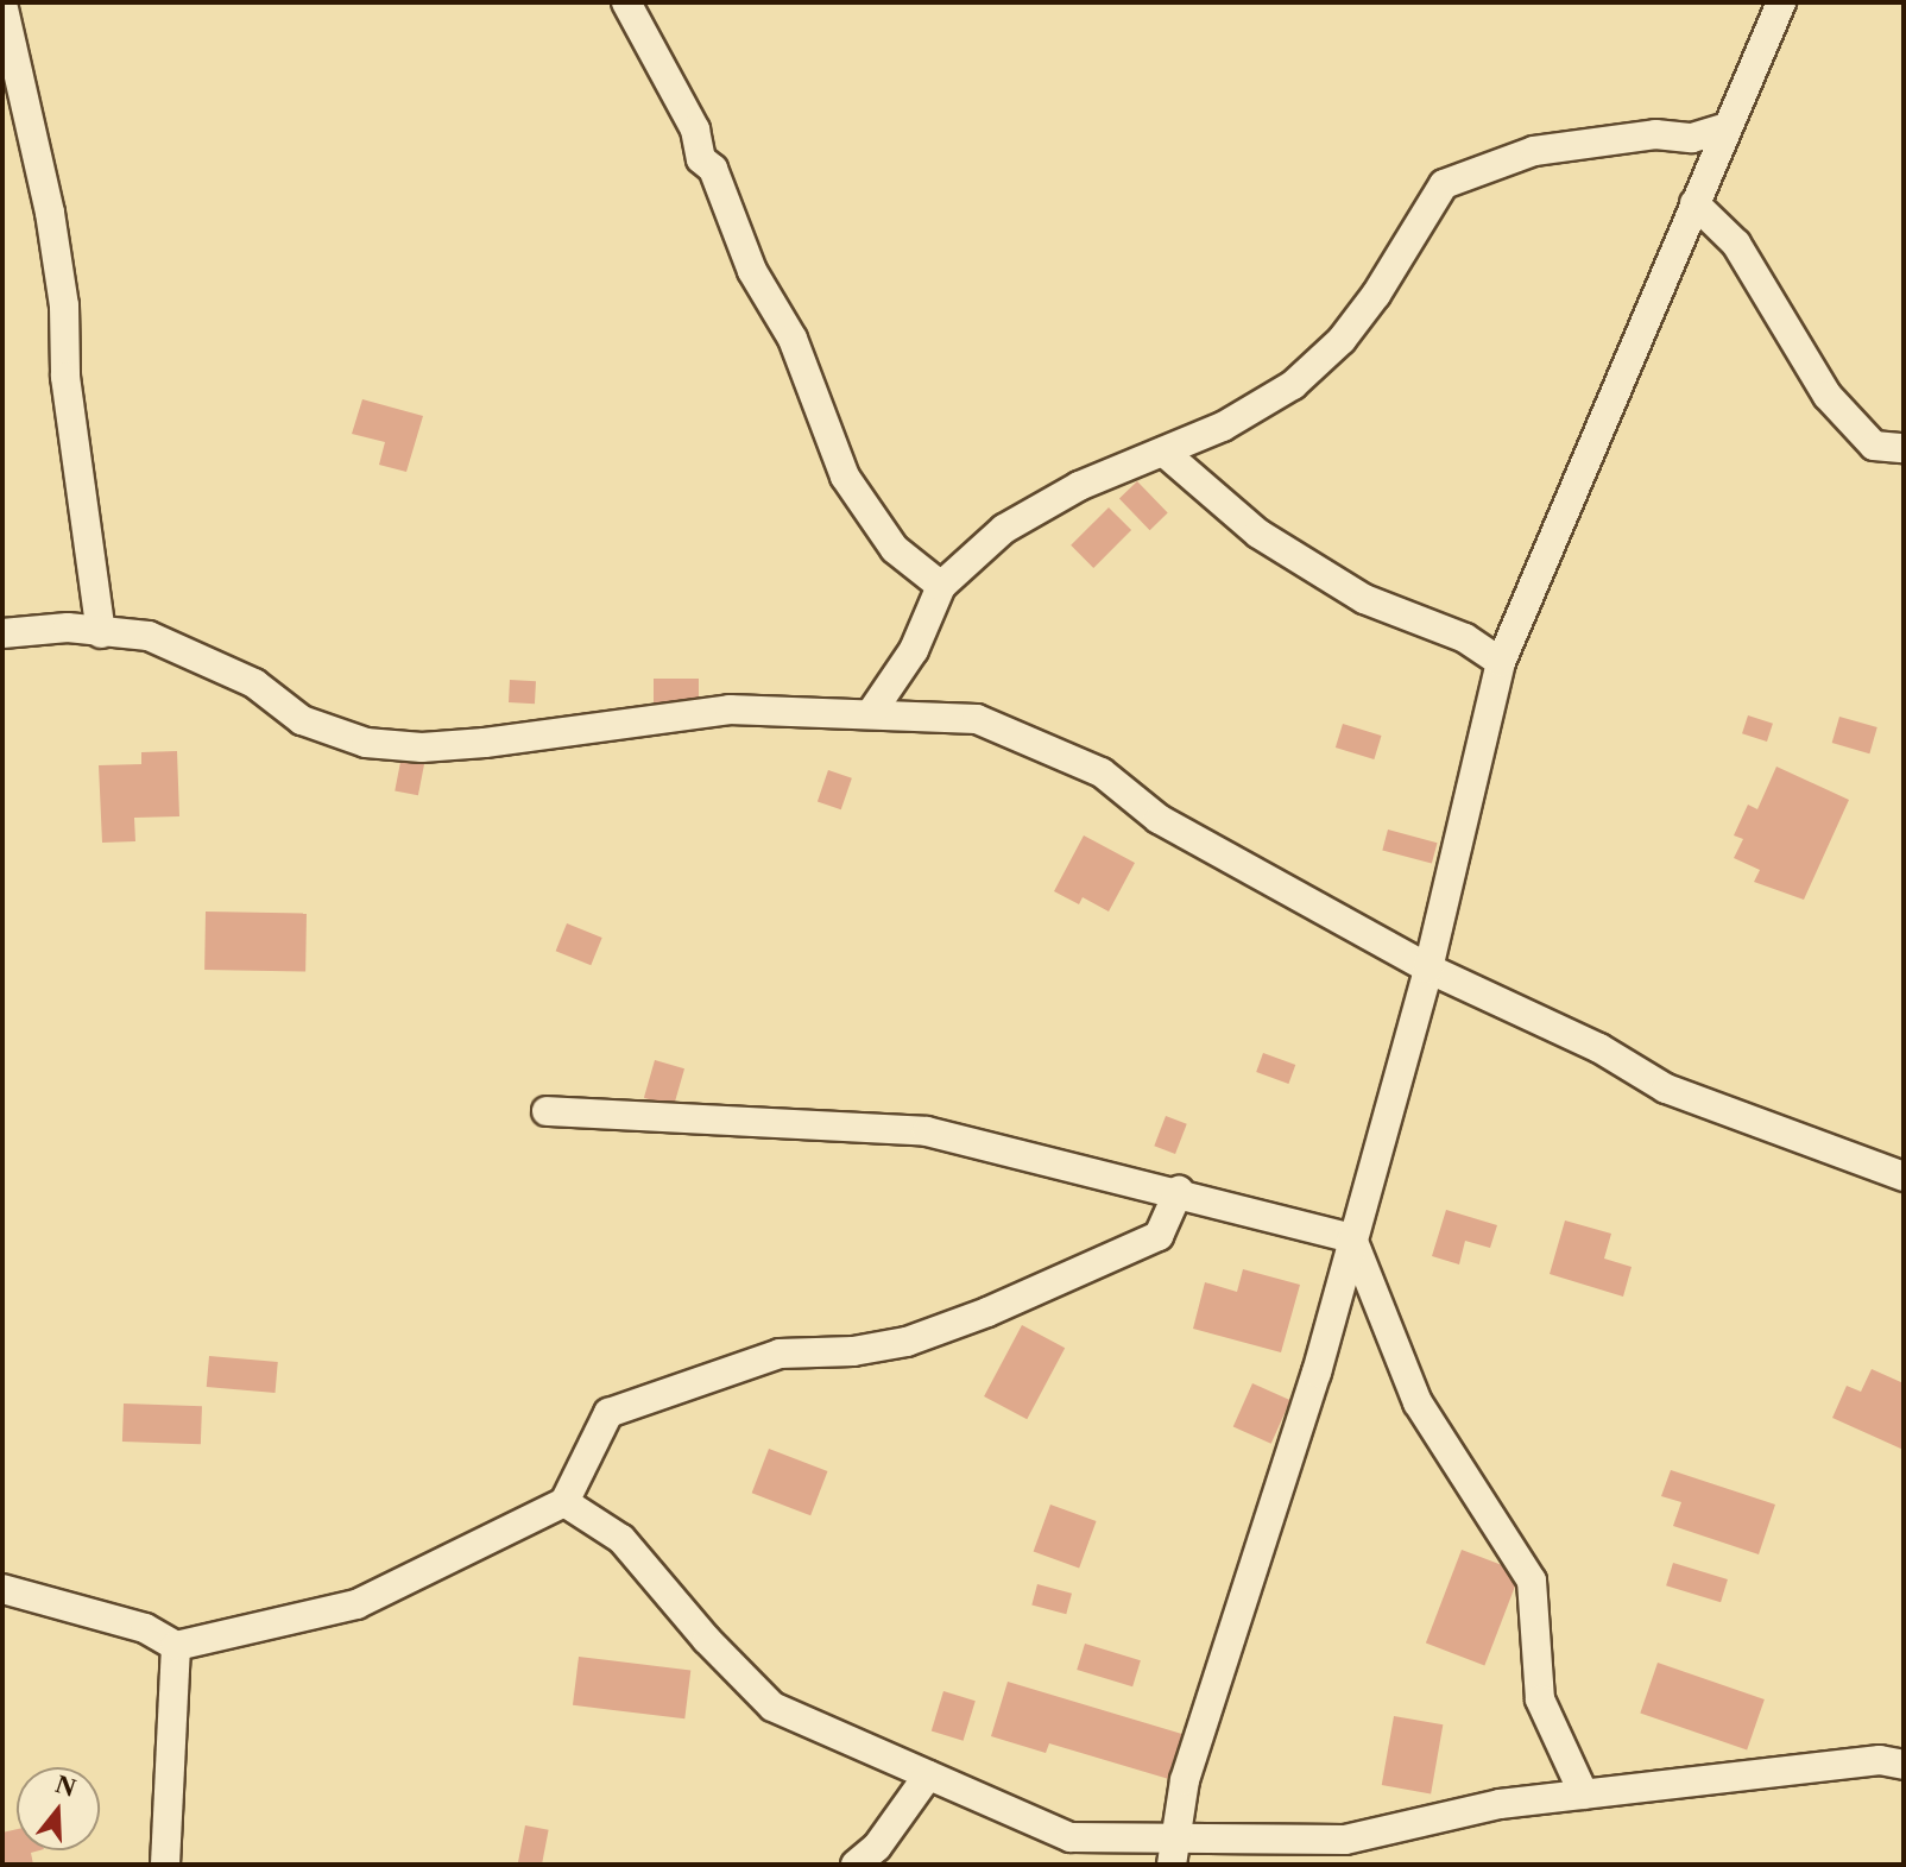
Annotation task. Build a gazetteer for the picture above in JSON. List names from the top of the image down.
{
  "north": "top"
}
